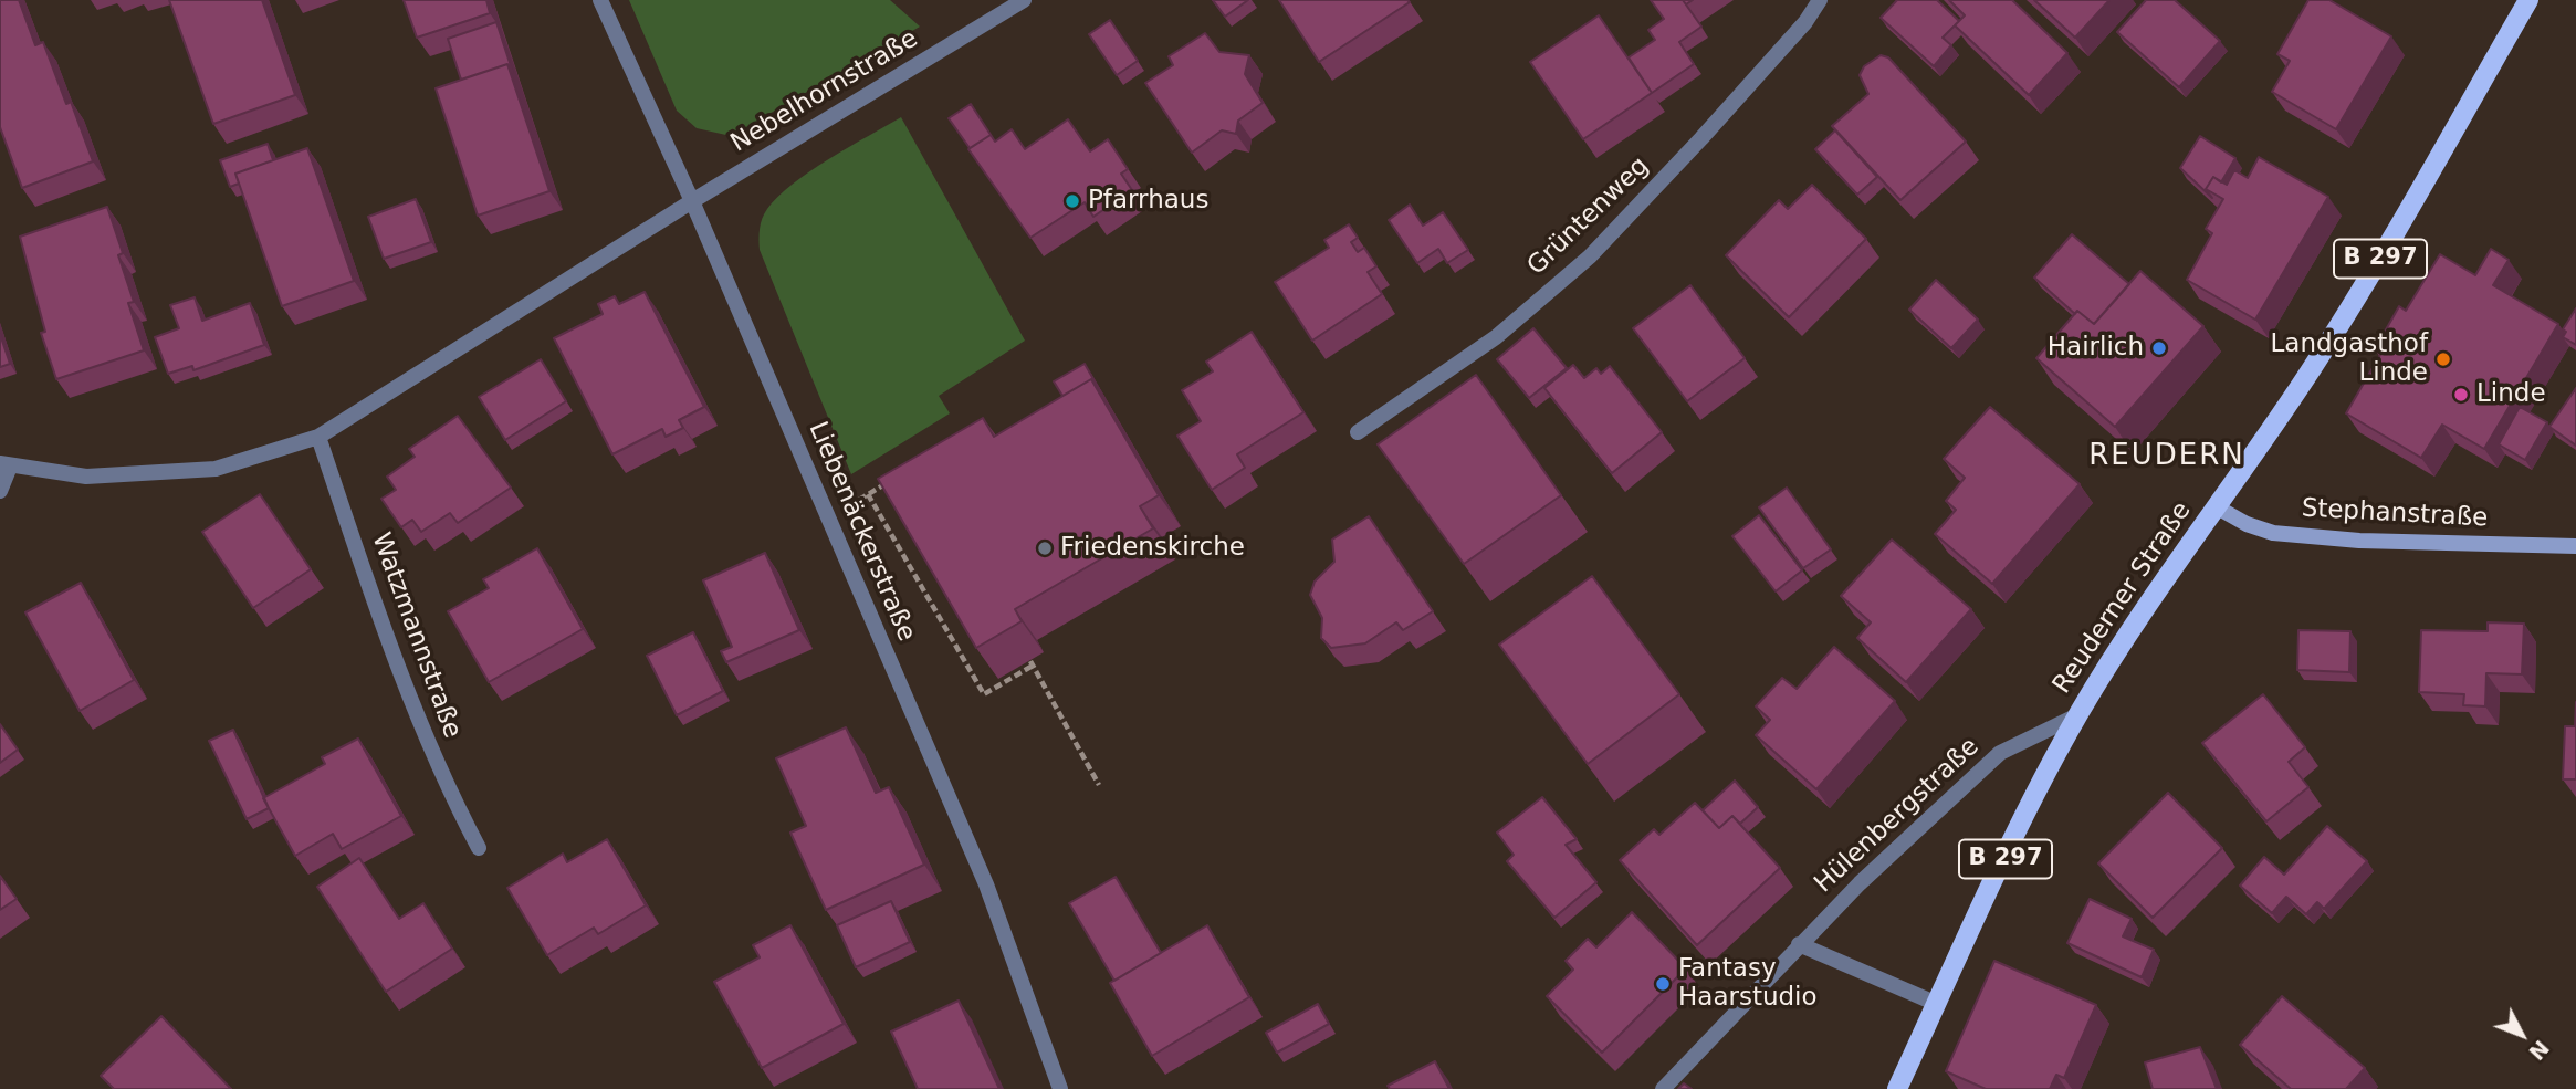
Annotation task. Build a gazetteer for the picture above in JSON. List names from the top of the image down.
{
  "streets": {
    "main road": ["B 297", "Reuderner Straße"],
    "street": [
      "Nebelhornstraße",
      "Grüntenweg",
      "Stephanstraße",
      "Liebenäckerstraße",
      "Watzmannstraße",
      "Hülenbergstraße"
    ]
  },
  "crossings": [
    ["Nebelhornstraße", "Liebenäckerstraße"],
    ["Stephanstraße", "Reuderner Straße"],
    ["Reuderner Straße", "Hülenbergstraße"]
  ],
  "districts": ["REUDERN"],
  "places": [
    "Pfarrhaus",
    "Hairlich",
    "Landgasthof Linde",
    "Linde",
    "Friedenskirche",
    "Fantasy Haarstudio"
  ],
  "north": "bottom right"
}
